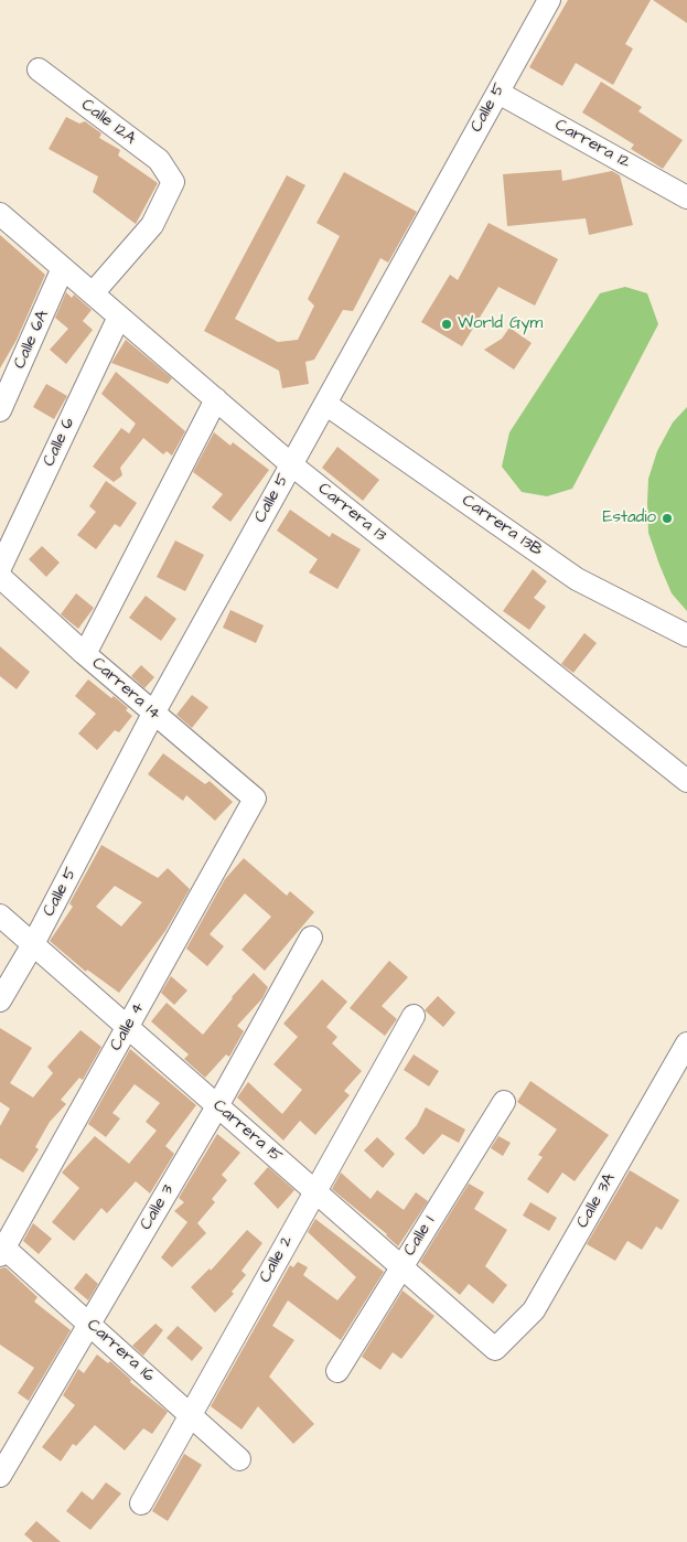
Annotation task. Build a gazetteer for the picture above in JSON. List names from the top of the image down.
{
  "streets": {
    "street": [
      "Calle 5",
      "Calle 12A",
      "Carrera 12",
      "Calle 6A",
      "Calle 6",
      "Carrera 13",
      "Carrera 13B",
      "Carrera 14",
      "Calle 4",
      "Carrera 15",
      "Calle 3A",
      "Calle 3",
      "Calle 1",
      "Calle 2",
      "Carrera 16"
    ]
  },
  "crossings": [
    ["Calle 5", "Carrera 12"],
    ["Calle 5", "Carrera 13"],
    ["Calle 5", "Carrera 13B"],
    ["Calle 5", "Carrera 14"],
    ["Calle 5", "Carrera 15"],
    ["Calle 12A", "Carrera 13"],
    ["Calle 6A", "Carrera 13"],
    ["Calle 6", "Carrera 13"],
    ["Carrera 14", "Calle 4"],
    ["Calle 4", "Carrera 15"],
    ["Calle 4", "Carrera 16"],
    ["Carrera 15", "Calle 3A"],
    ["Carrera 15", "Calle 3"],
    ["Carrera 15", "Calle 1"],
    ["Carrera 15", "Calle 2"],
    ["Calle 3", "Carrera 16"],
    ["Calle 2", "Carrera 16"]
  ],
  "places": ["World Gym", "Estadio"]
}
